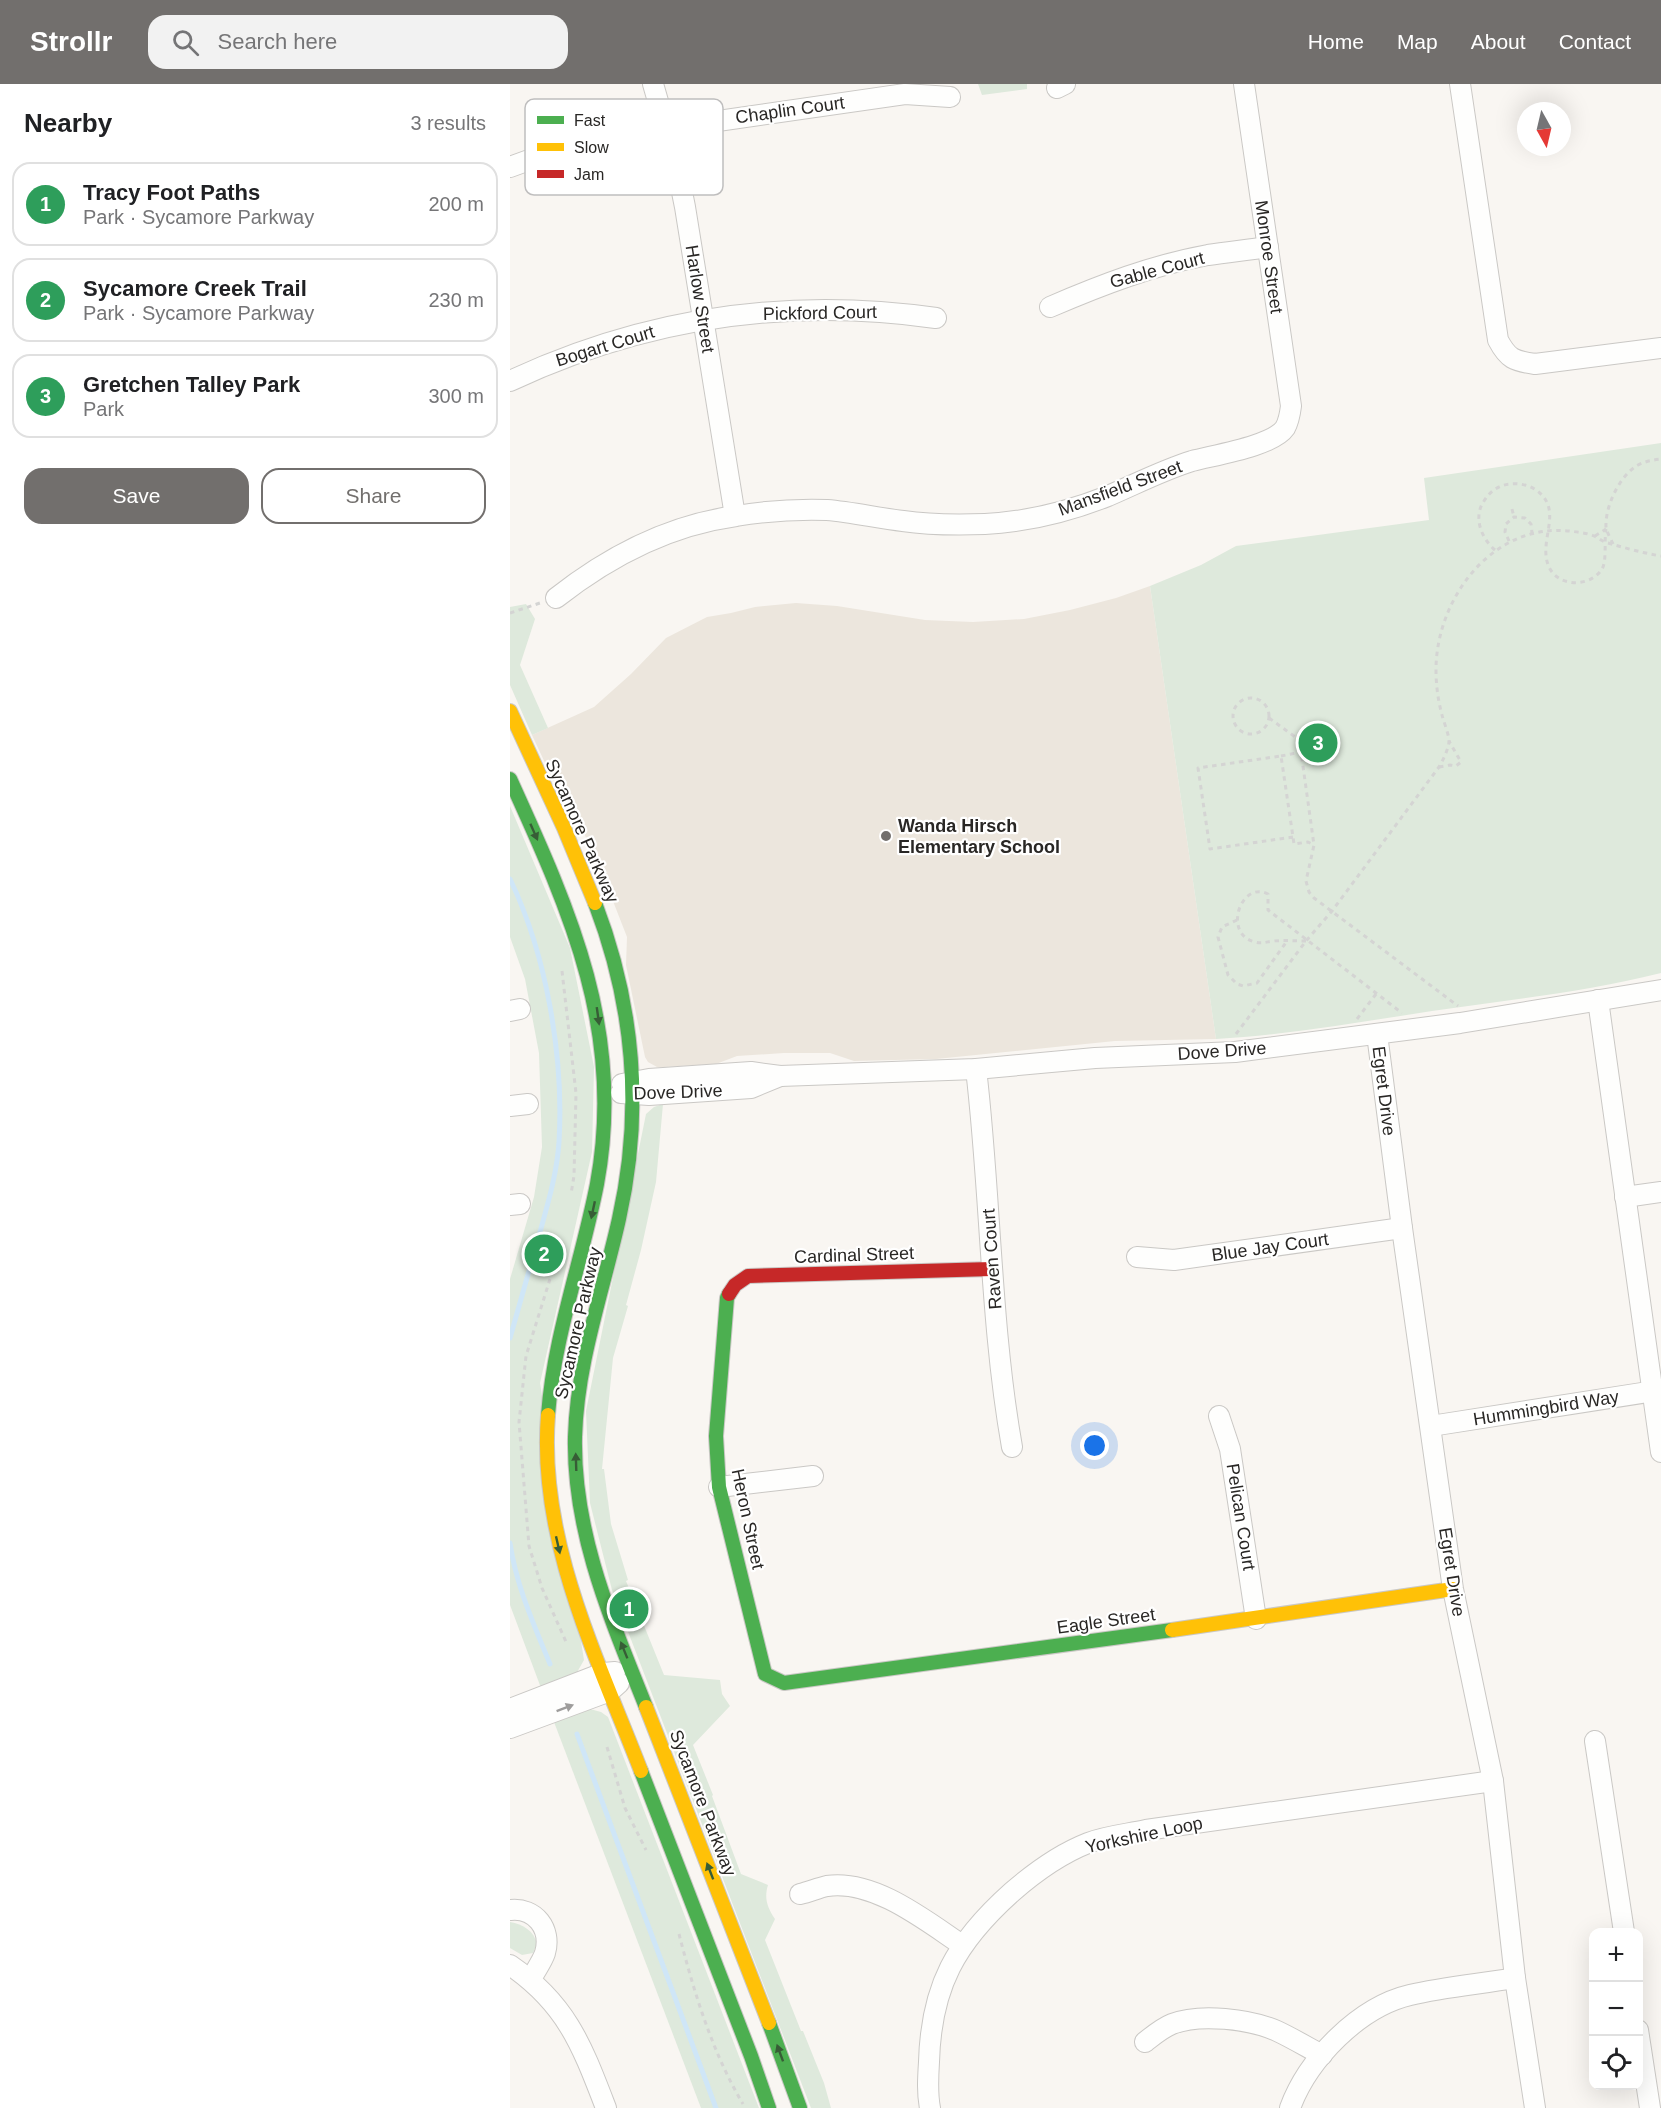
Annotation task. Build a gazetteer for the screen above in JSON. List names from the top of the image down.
{
  "streets": {
    "main road": [
      "Sycamore Parkway",
      "Cardinal Street",
      "Heron Street",
      "Eagle Street"
    ],
    "street": [
      "Chaplin Court",
      "Monroe Street",
      "Gable Court",
      "Harlow Street",
      "Pickford Court",
      "Bogart Court",
      "Mansfield Street",
      "Dove Drive",
      "Egret Drive",
      "Blue Jay Court",
      "Raven Court",
      "Hummingbird Way",
      "Pelican Court",
      "Yorkshire Loop"
    ]
  },
  "crossings": [
    ["Monroe Street", "Gable Court"],
    ["Monroe Street", "Mansfield Street"],
    ["Harlow Street", "Pickford Court"],
    ["Harlow Street", "Bogart Court"],
    ["Harlow Street", "Mansfield Street"],
    ["Pickford Court", "Bogart Court"],
    ["Sycamore Parkway", "Dove Drive"],
    ["Dove Drive", "Egret Drive"],
    ["Dove Drive", "Raven Court"],
    ["Egret Drive", "Blue Jay Court"],
    ["Egret Drive", "Hummingbird Way"],
    ["Egret Drive", "Eagle Street"],
    ["Egret Drive", "Yorkshire Loop"],
    ["Cardinal Street", "Raven Court"],
    ["Cardinal Street", "Heron Street"],
    ["Pelican Court", "Eagle Street"],
    ["Heron Street", "Eagle Street"]
  ],
  "places": ["Wanda Hirsch Elementary School"],
  "legend": ["Fast", "Slow", "Jam"],
  "north": "bottom",
  "page": {
    "header": "Strollr",
    "search": "Search here",
    "nav": [
      "Home",
      "Map",
      "About",
      "Contact"
    ],
    "heading": ["Nearby", "3 results"],
    "list": [
      {
        "mark": "1",
        "name": "Tracy Foot Paths",
        "note": "Park · Sycamore Parkway",
        "value": "200 m"
      },
      {
        "mark": "2",
        "name": "Sycamore Creek Trail",
        "note": "Park · Sycamore Parkway",
        "value": "230 m"
      },
      {
        "mark": "3",
        "name": "Gretchen Talley Park",
        "note": "Park",
        "value": "300 m"
      }
    ],
    "buttons": ["Save", "Share"],
    "pins": ["3", "2", "1"],
    "map_buttons": ["+", "−"]
  }
}
